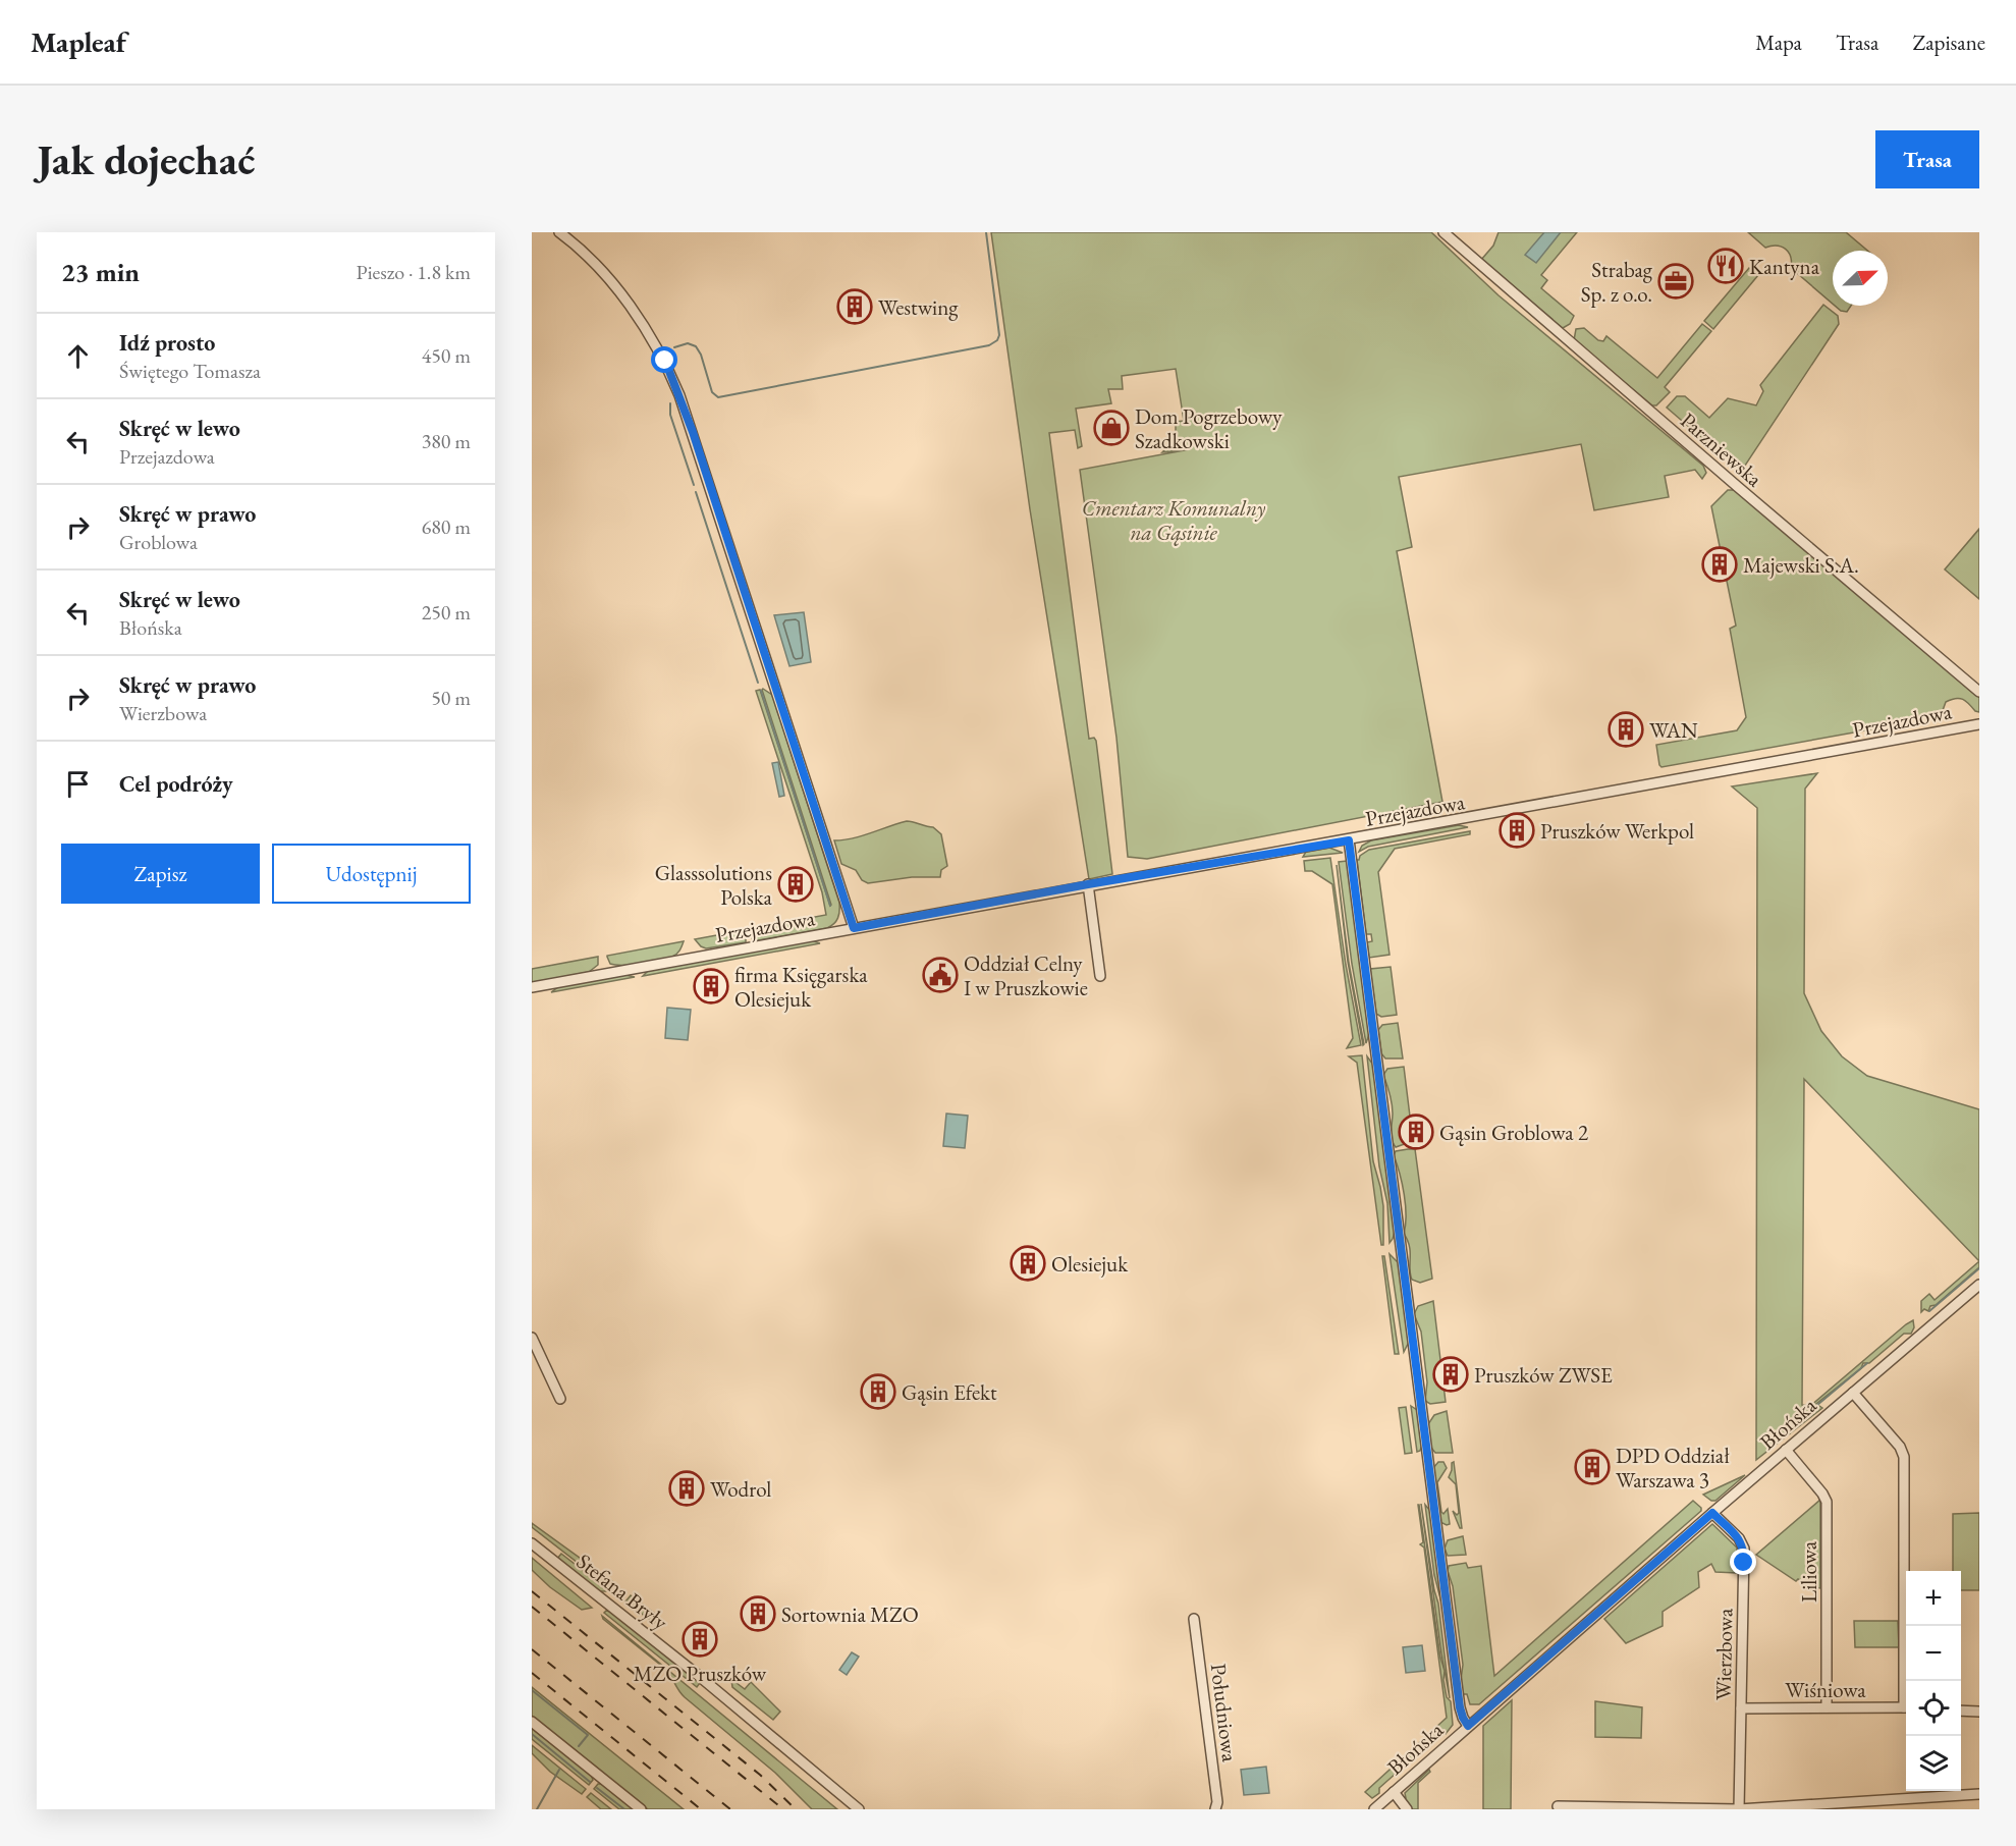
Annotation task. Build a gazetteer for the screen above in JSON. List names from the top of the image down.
{
  "streets": {
    "street": [
      "Parzniewska",
      "Przejazdowa",
      "Błońska",
      "Liliowa",
      "Stefana Bryły",
      "Wierzbowa",
      "Wiśniowa",
      "Południowa"
    ]
  },
  "crossings": [
    ["Błońska", "Liliowa"],
    ["Błońska", "Wierzbowa"],
    ["Liliowa", "Wiśniowa"],
    ["Wierzbowa", "Wiśniowa"]
  ],
  "parks": ["Cmentarz Komunalny na Gąsinie"],
  "places": {
    "restaurant": ["Kantyna"],
    "office": ["Strabag Sp. z o.o."],
    "building": [
      "Westwing",
      "Majewski S.A.",
      "WAN",
      "Pruszków Werkpol",
      "Glasssolutions Polska",
      "firma Księgarska Olesiejuk",
      "Gąsin Groblowa 2",
      "Olesiejuk",
      "Pruszków ZWSE",
      "Gąsin Efekt",
      "DPD Oddział Warszawa 3",
      "Wodrol",
      "Sortownia MZO",
      "MZO Pruszków"
    ],
    "shop": ["Dom Pogrzebowy Szadkowski"],
    "public building": ["Oddział Celny I w Pruszkowie"]
  },
  "north": "top right",
  "page": {
    "header": "Mapleaf",
    "nav": ["Mapa", "Trasa", "Zapisane"],
    "buttons": [
      "Trasa",
      ["Zapisz", "Udostępnij"]
    ],
    "title": "Jak dojechać",
    "heading": ["23 min", "Pieszo · 1.8 km"],
    "list": [
      ["Idź prosto", "Świętego Tomasza", "450 m"],
      ["Skręć w lewo", "Przejazdowa", "380 m"],
      ["Skręć w prawo", "Groblowa", "680 m"],
      ["Skręć w lewo", "Błońska", "250 m"],
      ["Skręć w prawo", "Wierzbowa", "50 m"],
      "Cel podróży"
    ],
    "map_buttons": ["+", "−"]
  }
}
